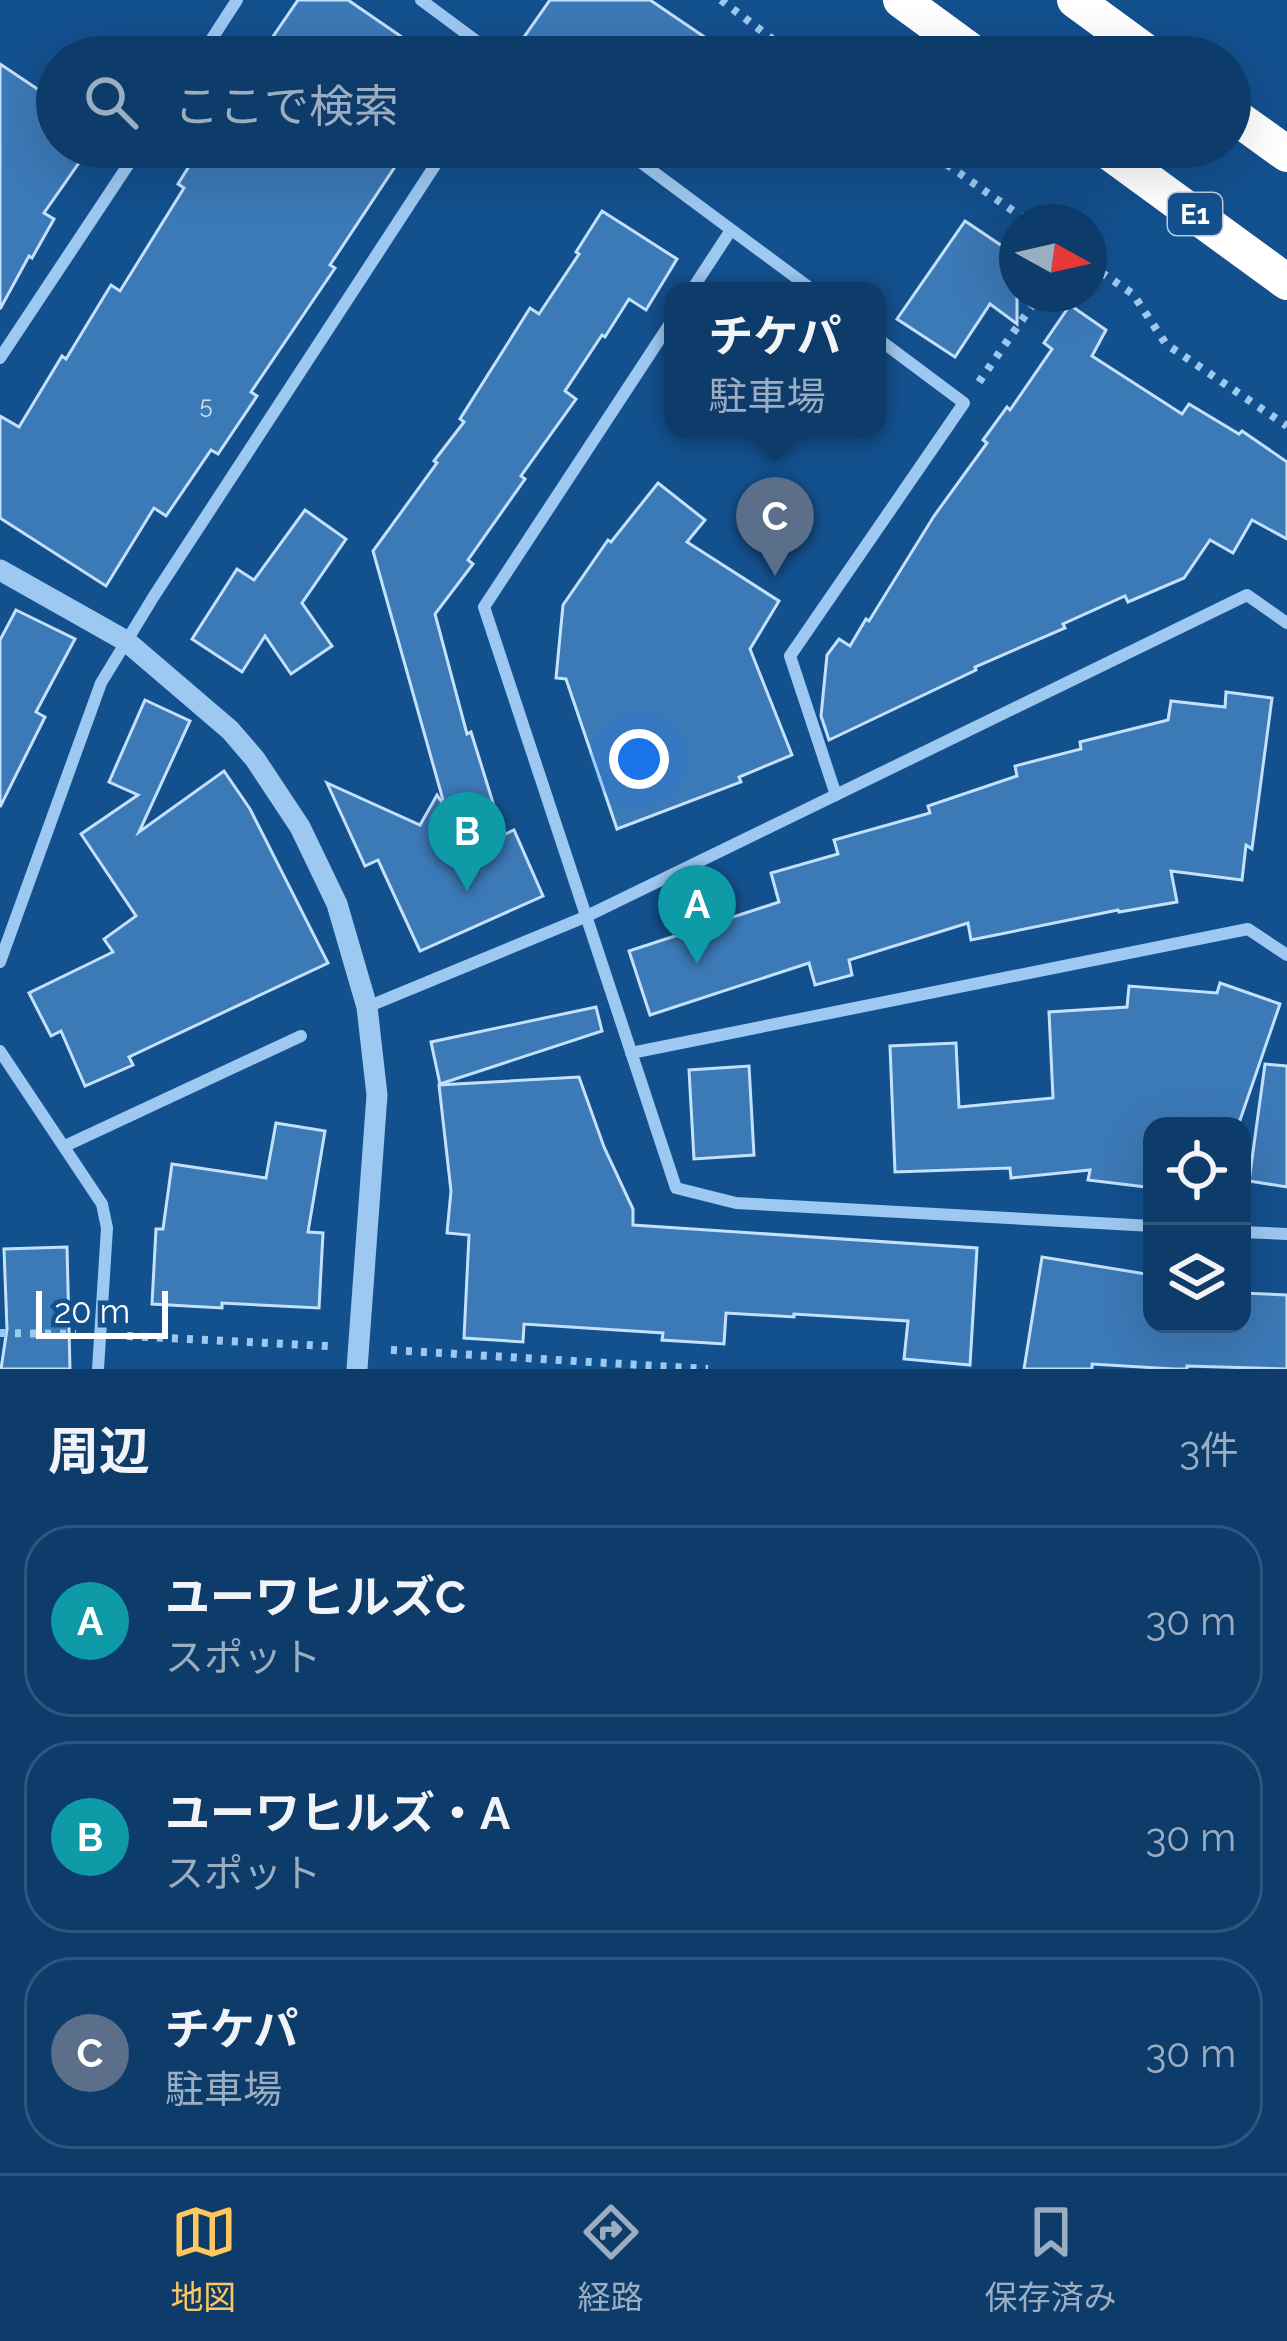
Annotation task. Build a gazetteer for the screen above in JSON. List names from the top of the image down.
{
  "streets": {
    "highway": ["E1"]
  },
  "house_numbers": ["5"],
  "scale_bar": "20 m",
  "north": "right",
  "page": {
    "search": "ここで検索",
    "popup": ["チケパ", "駐車場"],
    "pins": ["C", "B", "A"],
    "scale": "20 m",
    "heading": ["周辺", "3件"],
    "list": [
      {
        "mark": "A",
        "name": "ユーワヒルズC",
        "note": "スポット",
        "value": "30 m"
      },
      {
        "mark": "B",
        "name": "ユーワヒルズ・A",
        "note": "スポット",
        "value": "30 m"
      },
      {
        "mark": "C",
        "name": "チケパ",
        "note": "駐車場",
        "value": "30 m"
      }
    ],
    "nav": ["地図", "経路", "保存済み"]
  }
}
